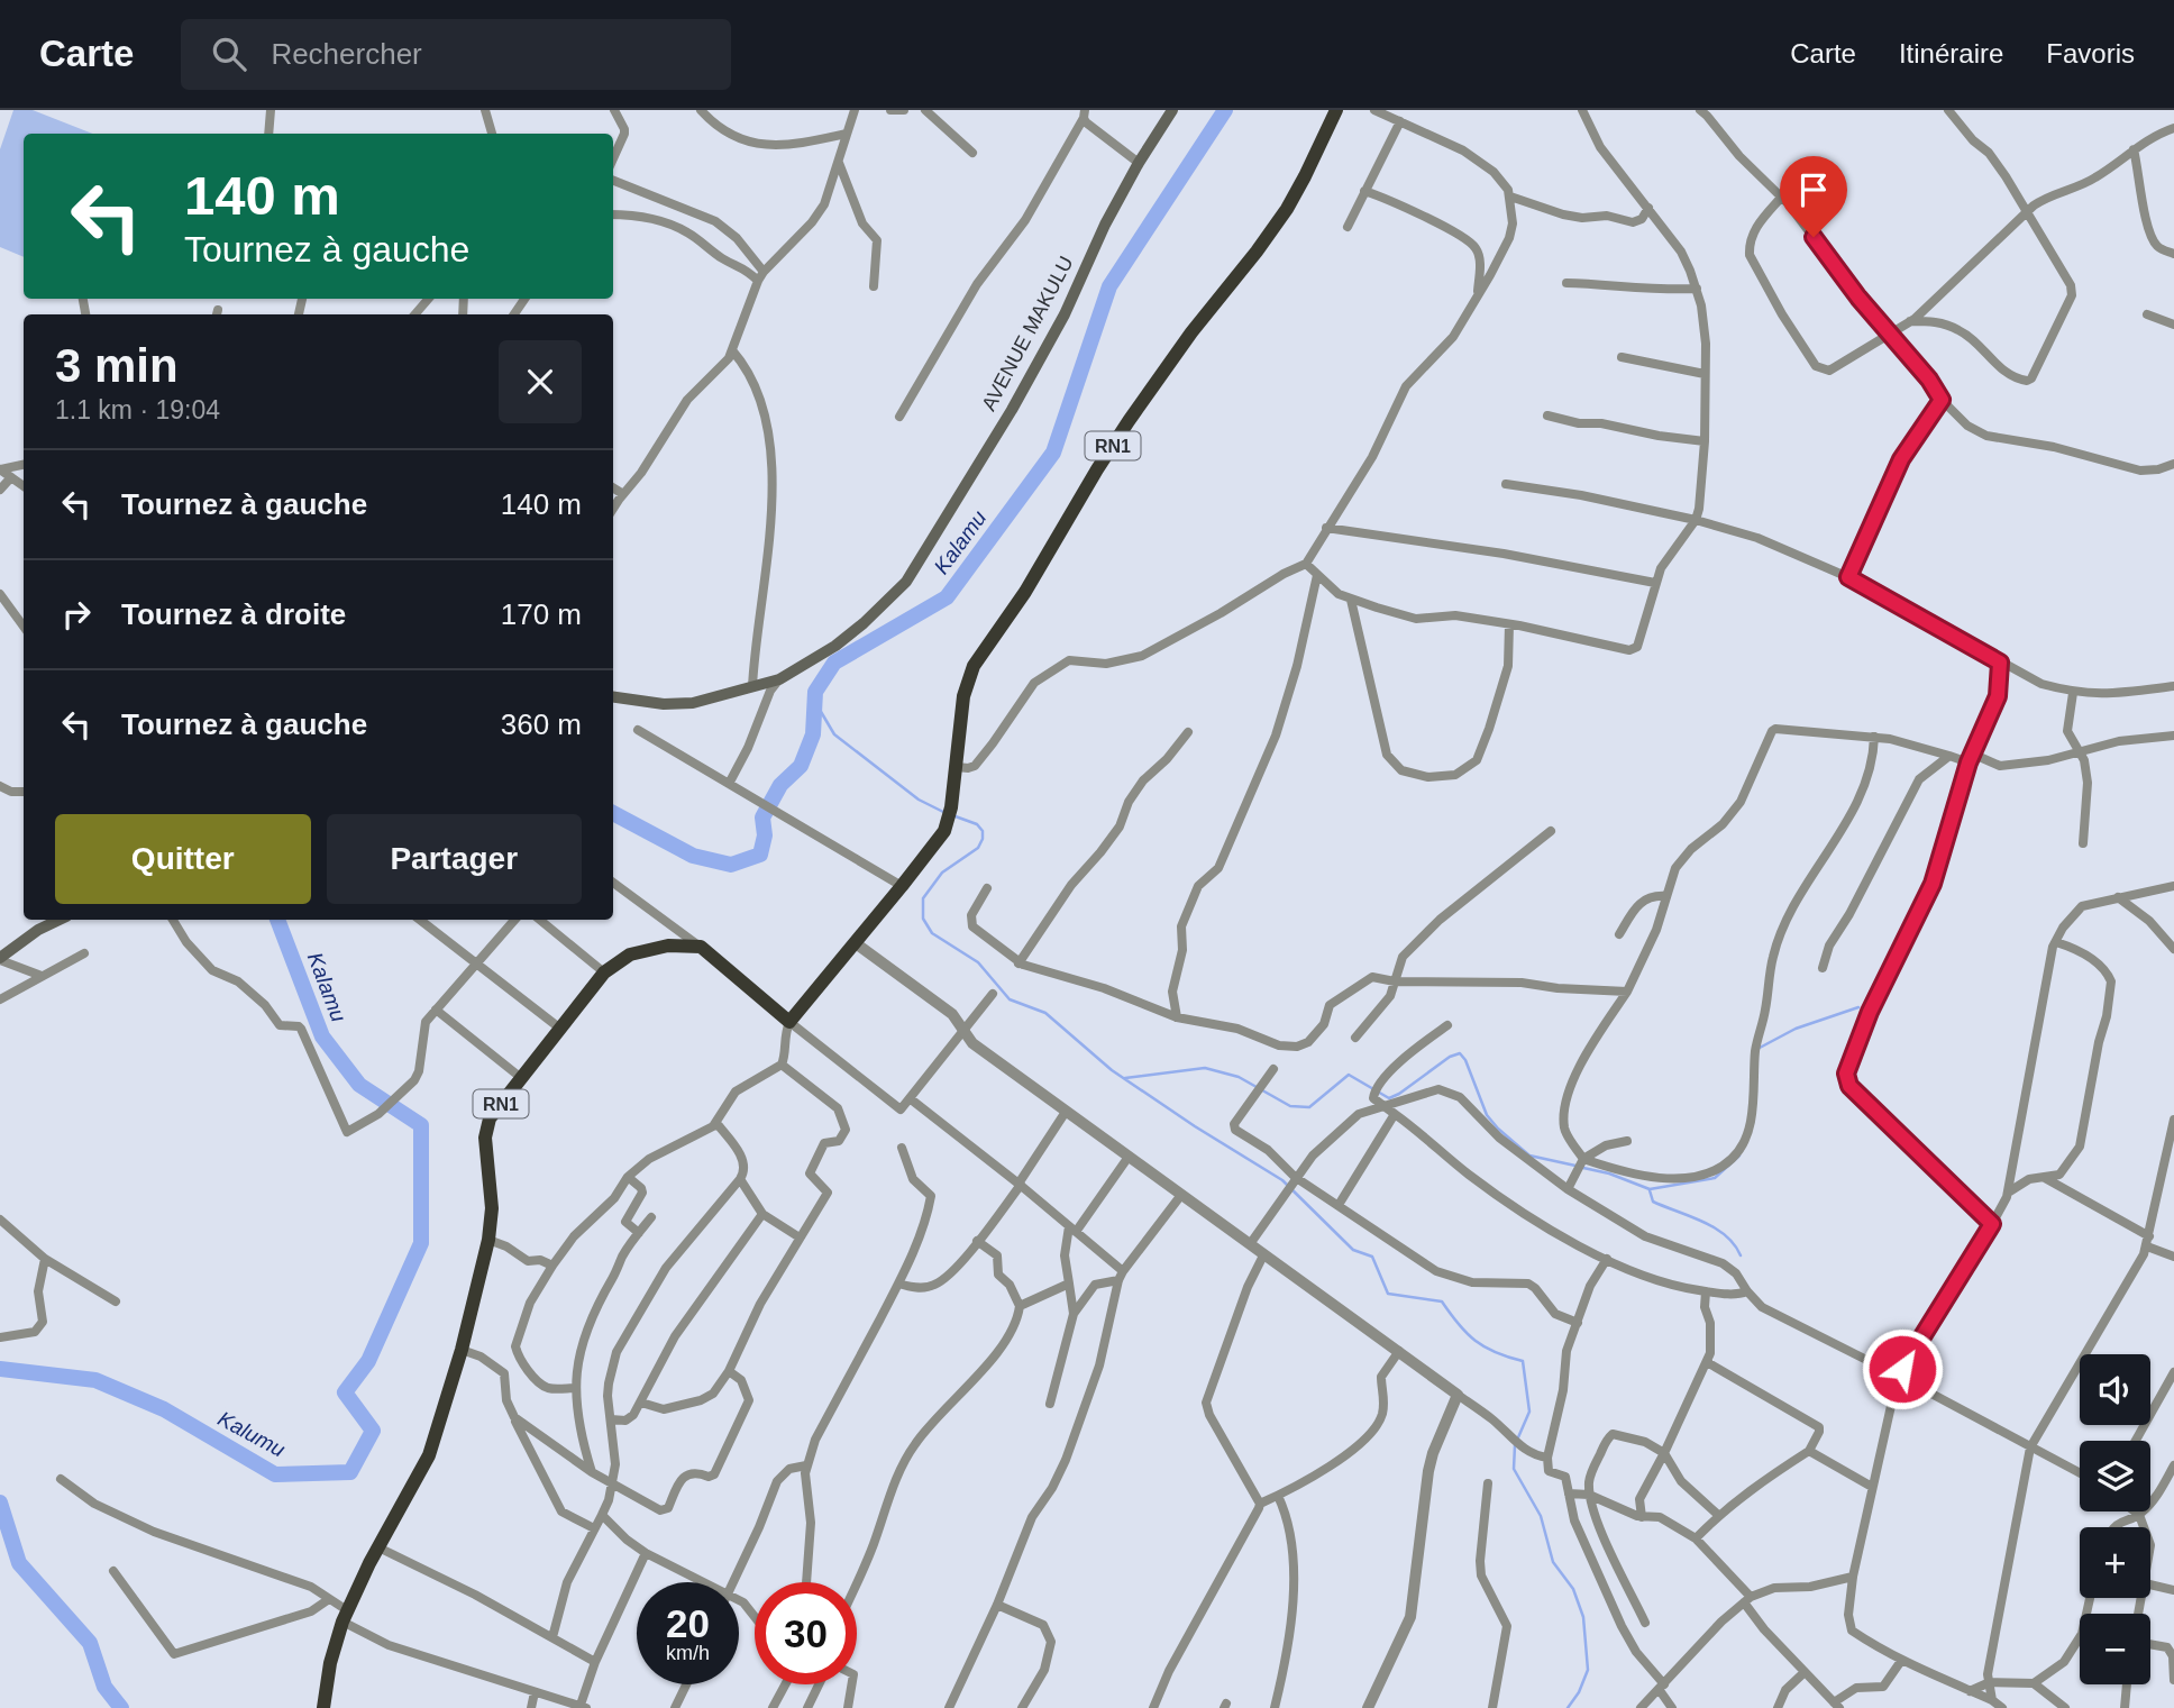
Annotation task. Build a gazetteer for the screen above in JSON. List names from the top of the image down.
{
  "streets": {
    "highway": ["RN1"],
    "main road": ["AVENUE MAKULU"]
  },
  "water": ["Kalamu", "Kalumu"],
  "page": {
    "header": "Carte",
    "search": "Rechercher",
    "nav": ["Carte", "Itinéraire", "Favoris"],
    "turn": ["140 m", "Tournez à gauche"],
    "heading": ["3 min", "1.1 km · 19:04"],
    "list": [
      {
        "name": "Tournez à gauche",
        "value": "140 m"
      },
      {
        "name": "Tournez à droite",
        "value": "170 m"
      },
      {
        "name": "Tournez à gauche",
        "value": "360 m"
      }
    ],
    "buttons": ["Quitter", "Partager"],
    "map_buttons": ["+", "−"],
    "speed": "20 km/h",
    "limit": "30"
  }
}
